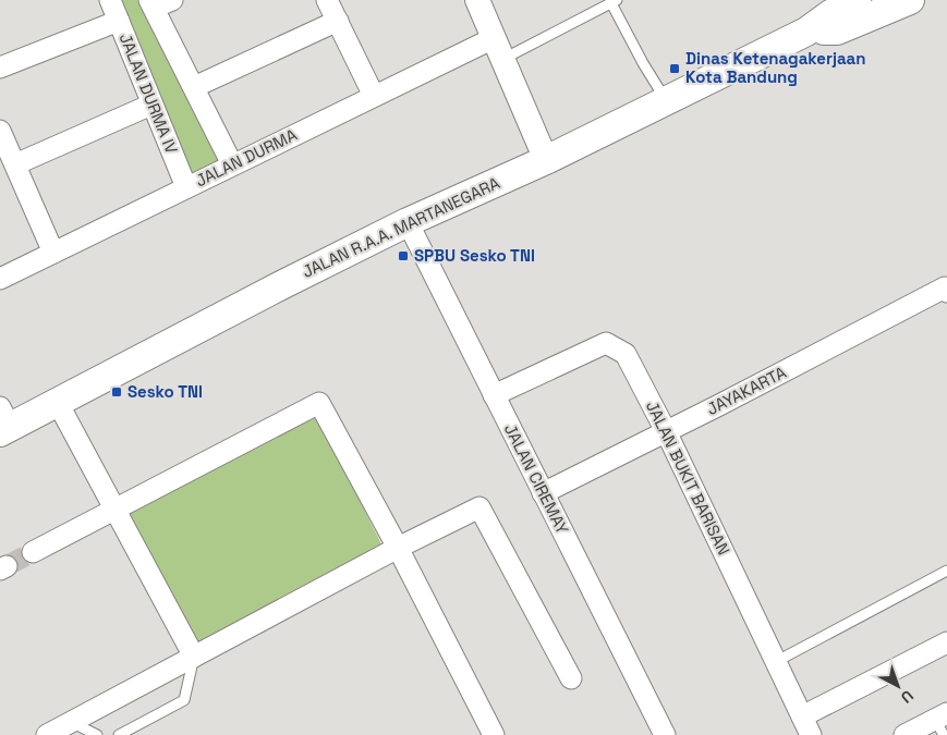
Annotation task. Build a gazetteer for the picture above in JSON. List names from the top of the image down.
{
  "streets": {
    "main road": ["JALAN R.A.A. MARTANEGARA"],
    "street": [
      "JALAN DURMA IV",
      "JALAN DURMA",
      "JAYAKARTA",
      "JALAN BUKIT BARISAN",
      "JALAN CIREMAY"
    ]
  },
  "crossings": [
    ["JALAN DURMA IV", "JALAN DURMA"],
    ["JALAN R.A.A. MARTANEGARA", "JALAN CIREMAY"],
    ["JAYAKARTA", "JALAN BUKIT BARISAN"],
    ["JAYAKARTA", "JALAN CIREMAY"],
    ["JALAN BUKIT BARISAN", "JALAN CIREMAY"]
  ],
  "places": {
    "transit": ["Dinas Ketenagakerjaan Kota Bandung", "SPBU Sesko TNI", "Sesko TNI"]
  },
  "north": "bottom right"
}
